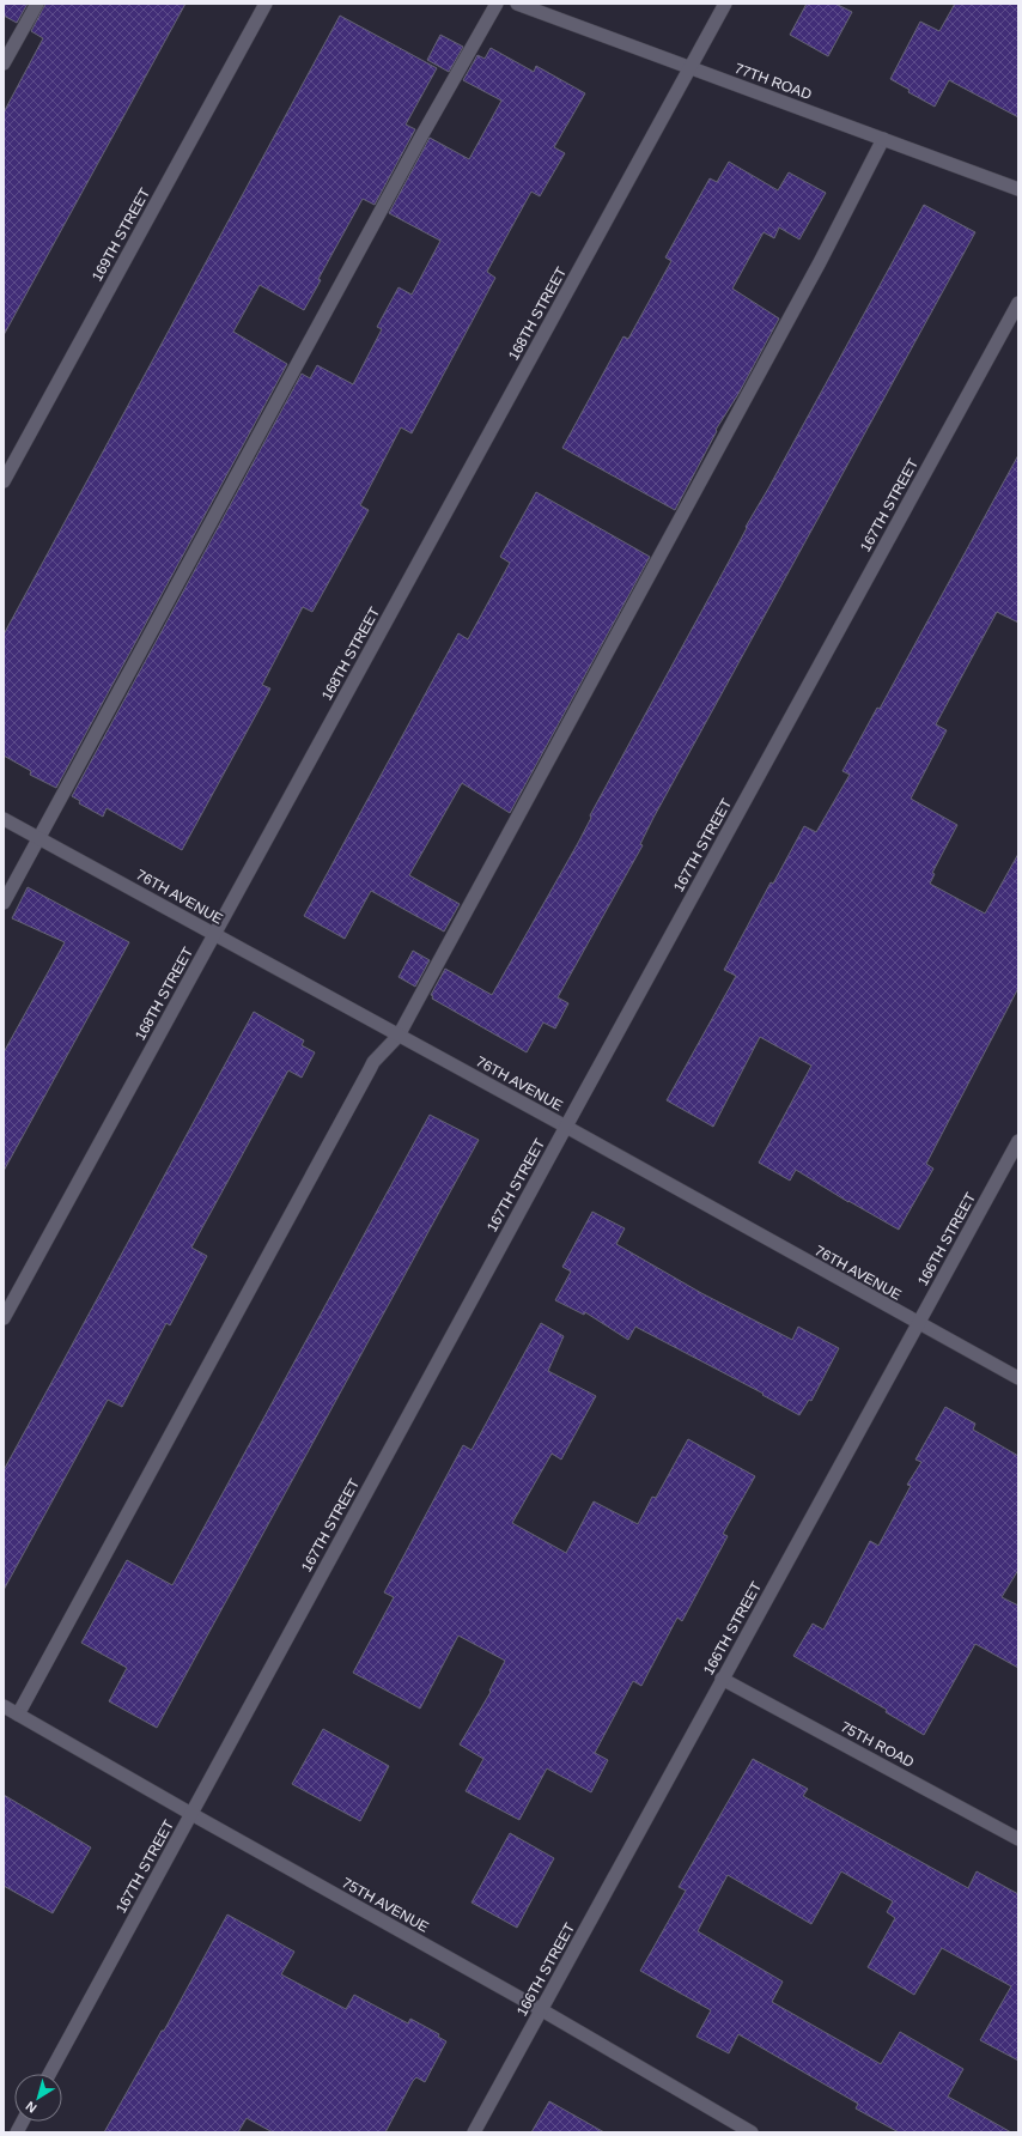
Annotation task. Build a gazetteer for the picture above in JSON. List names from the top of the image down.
{
  "streets": {
    "street": [
      "77TH ROAD",
      "169TH STREET",
      "168TH STREET",
      "167TH STREET",
      "76TH AVENUE",
      "166TH STREET",
      "75TH ROAD",
      "75TH AVENUE"
    ]
  },
  "crossings": [
    ["77TH ROAD", "168TH STREET"],
    ["168TH STREET", "76TH AVENUE"],
    ["167TH STREET", "76TH AVENUE"],
    ["167TH STREET", "75TH AVENUE"],
    ["76TH AVENUE", "166TH STREET"],
    ["166TH STREET", "75TH ROAD"],
    ["166TH STREET", "75TH AVENUE"]
  ],
  "north": "bottom left"
}
